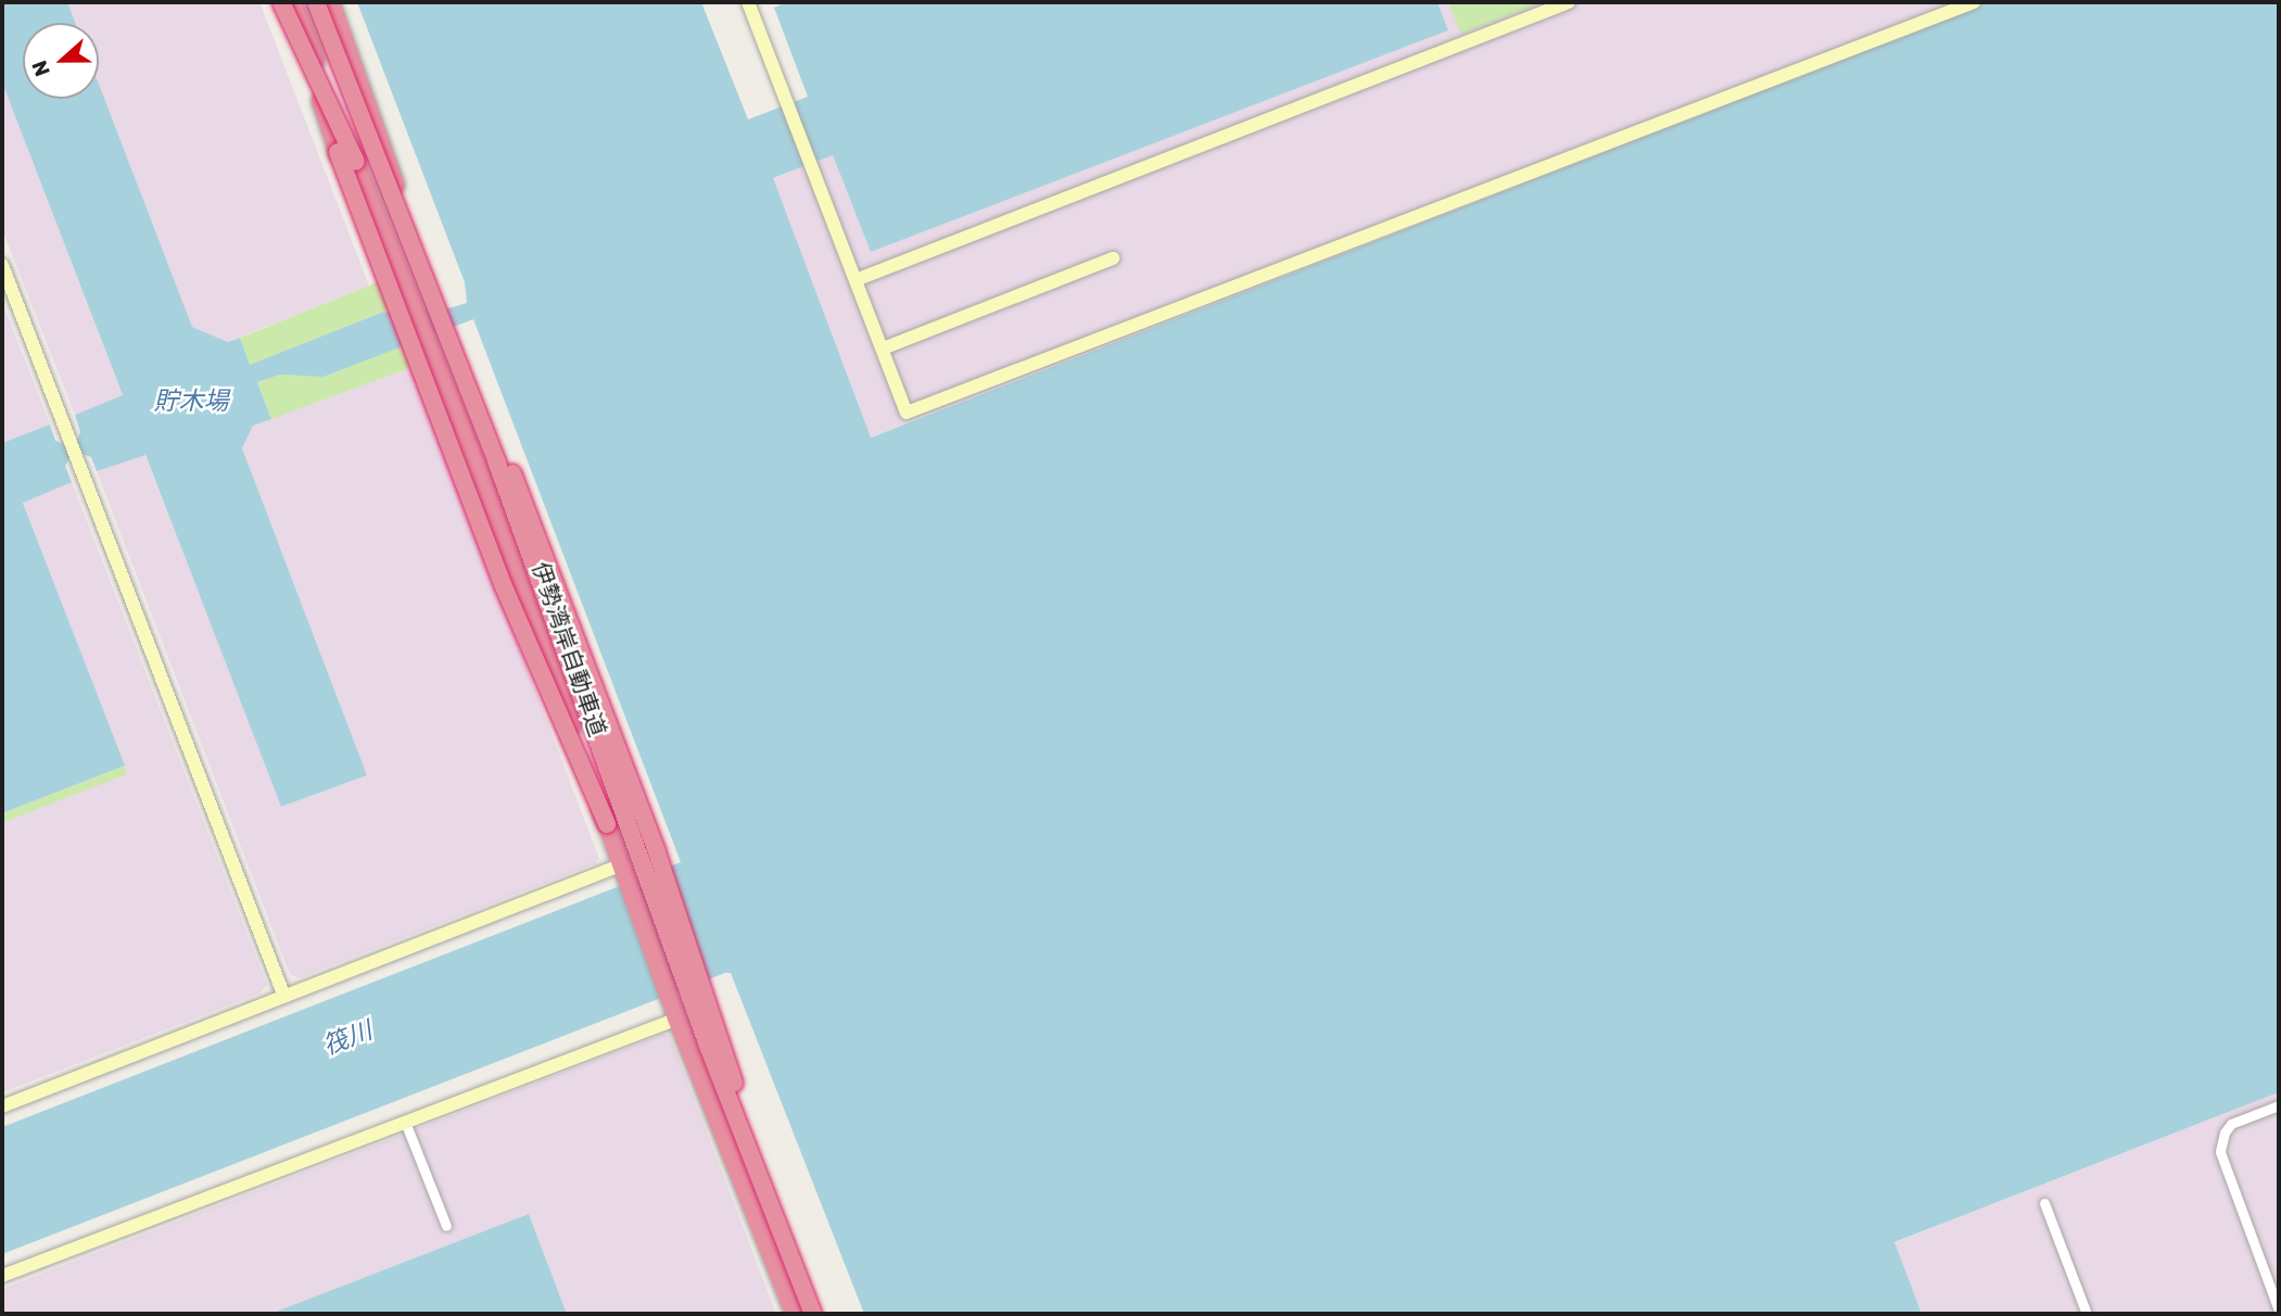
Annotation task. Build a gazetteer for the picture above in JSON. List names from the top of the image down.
{
  "streets": {
    "highway": ["伊勢湾岸自動車道"]
  },
  "water": ["貯木場", "筏川"],
  "north": "left"
}
